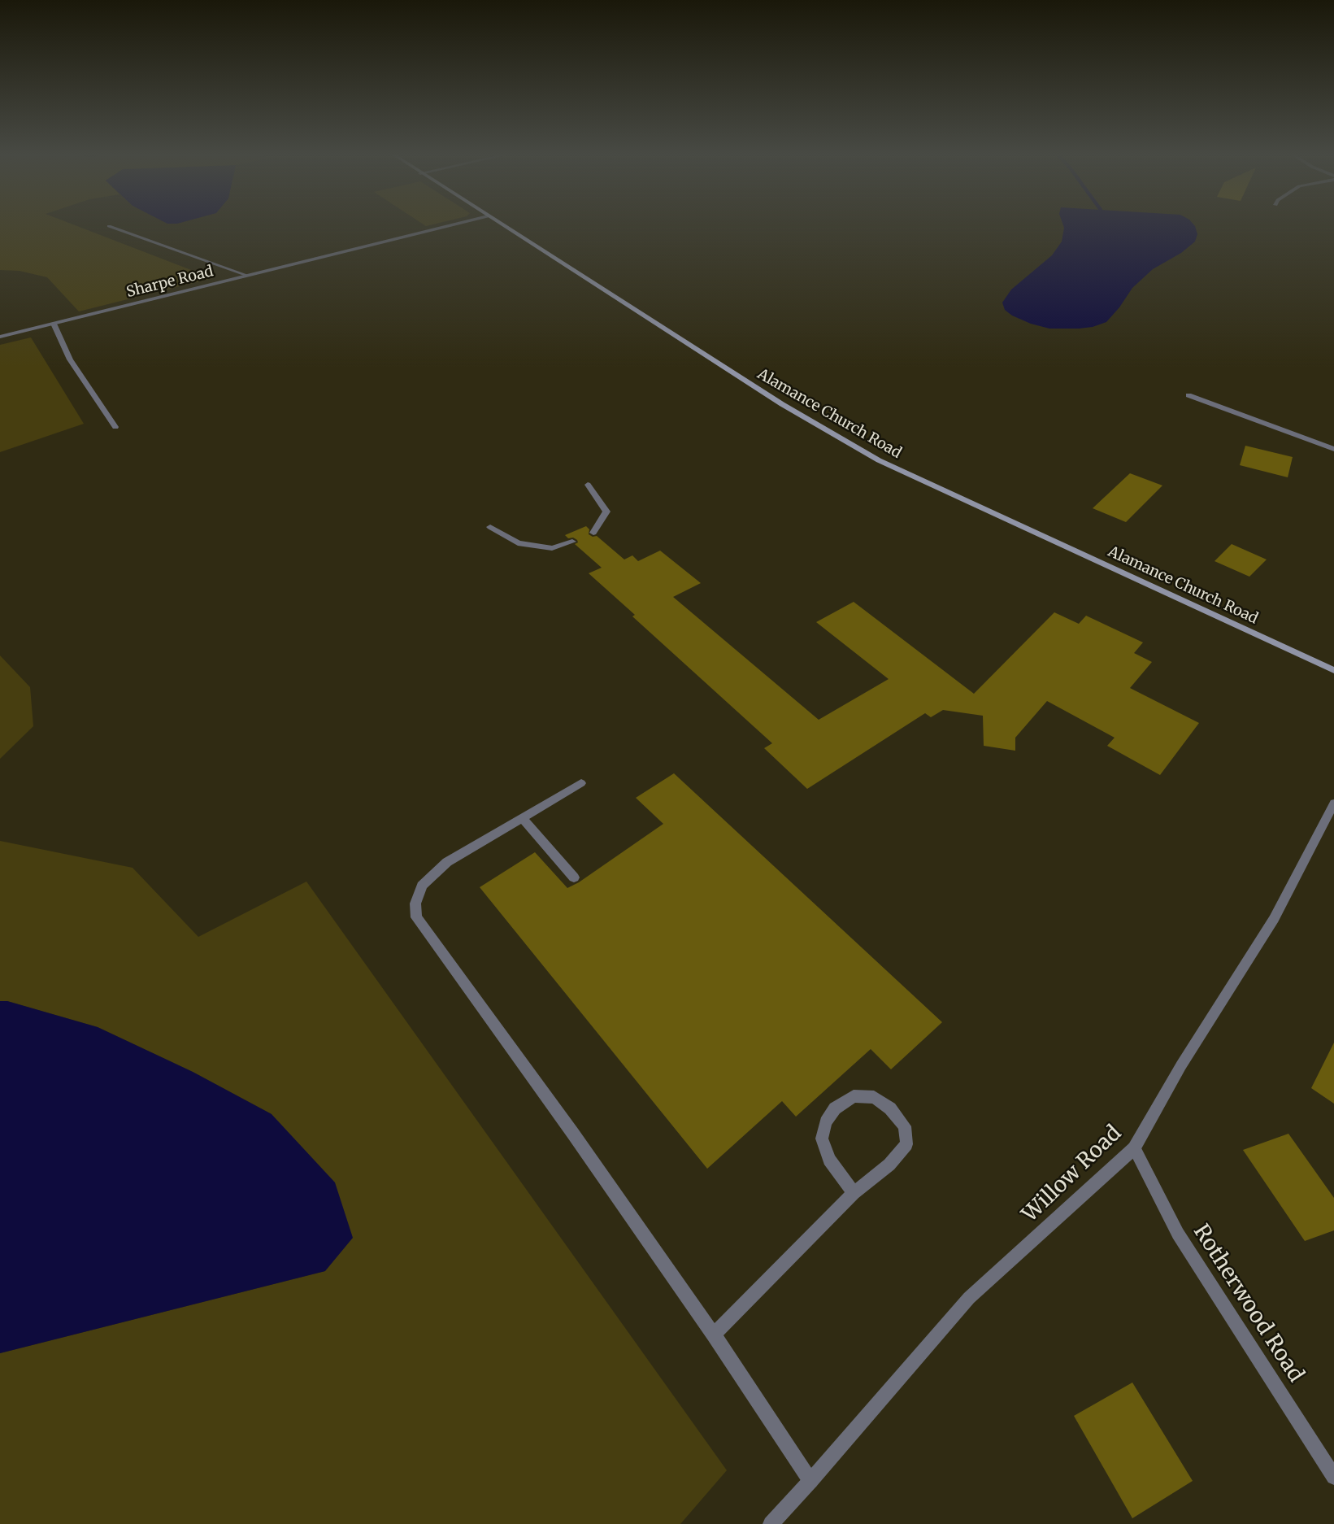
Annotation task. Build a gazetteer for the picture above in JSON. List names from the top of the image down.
{
  "streets": {
    "main road": ["Alamance Church Road"],
    "street": ["Sharpe Road", "Willow Road", "Rotherwood Road"]
  },
  "crossings": [
    ["Willow Road", "Rotherwood Road"]
  ]
}
